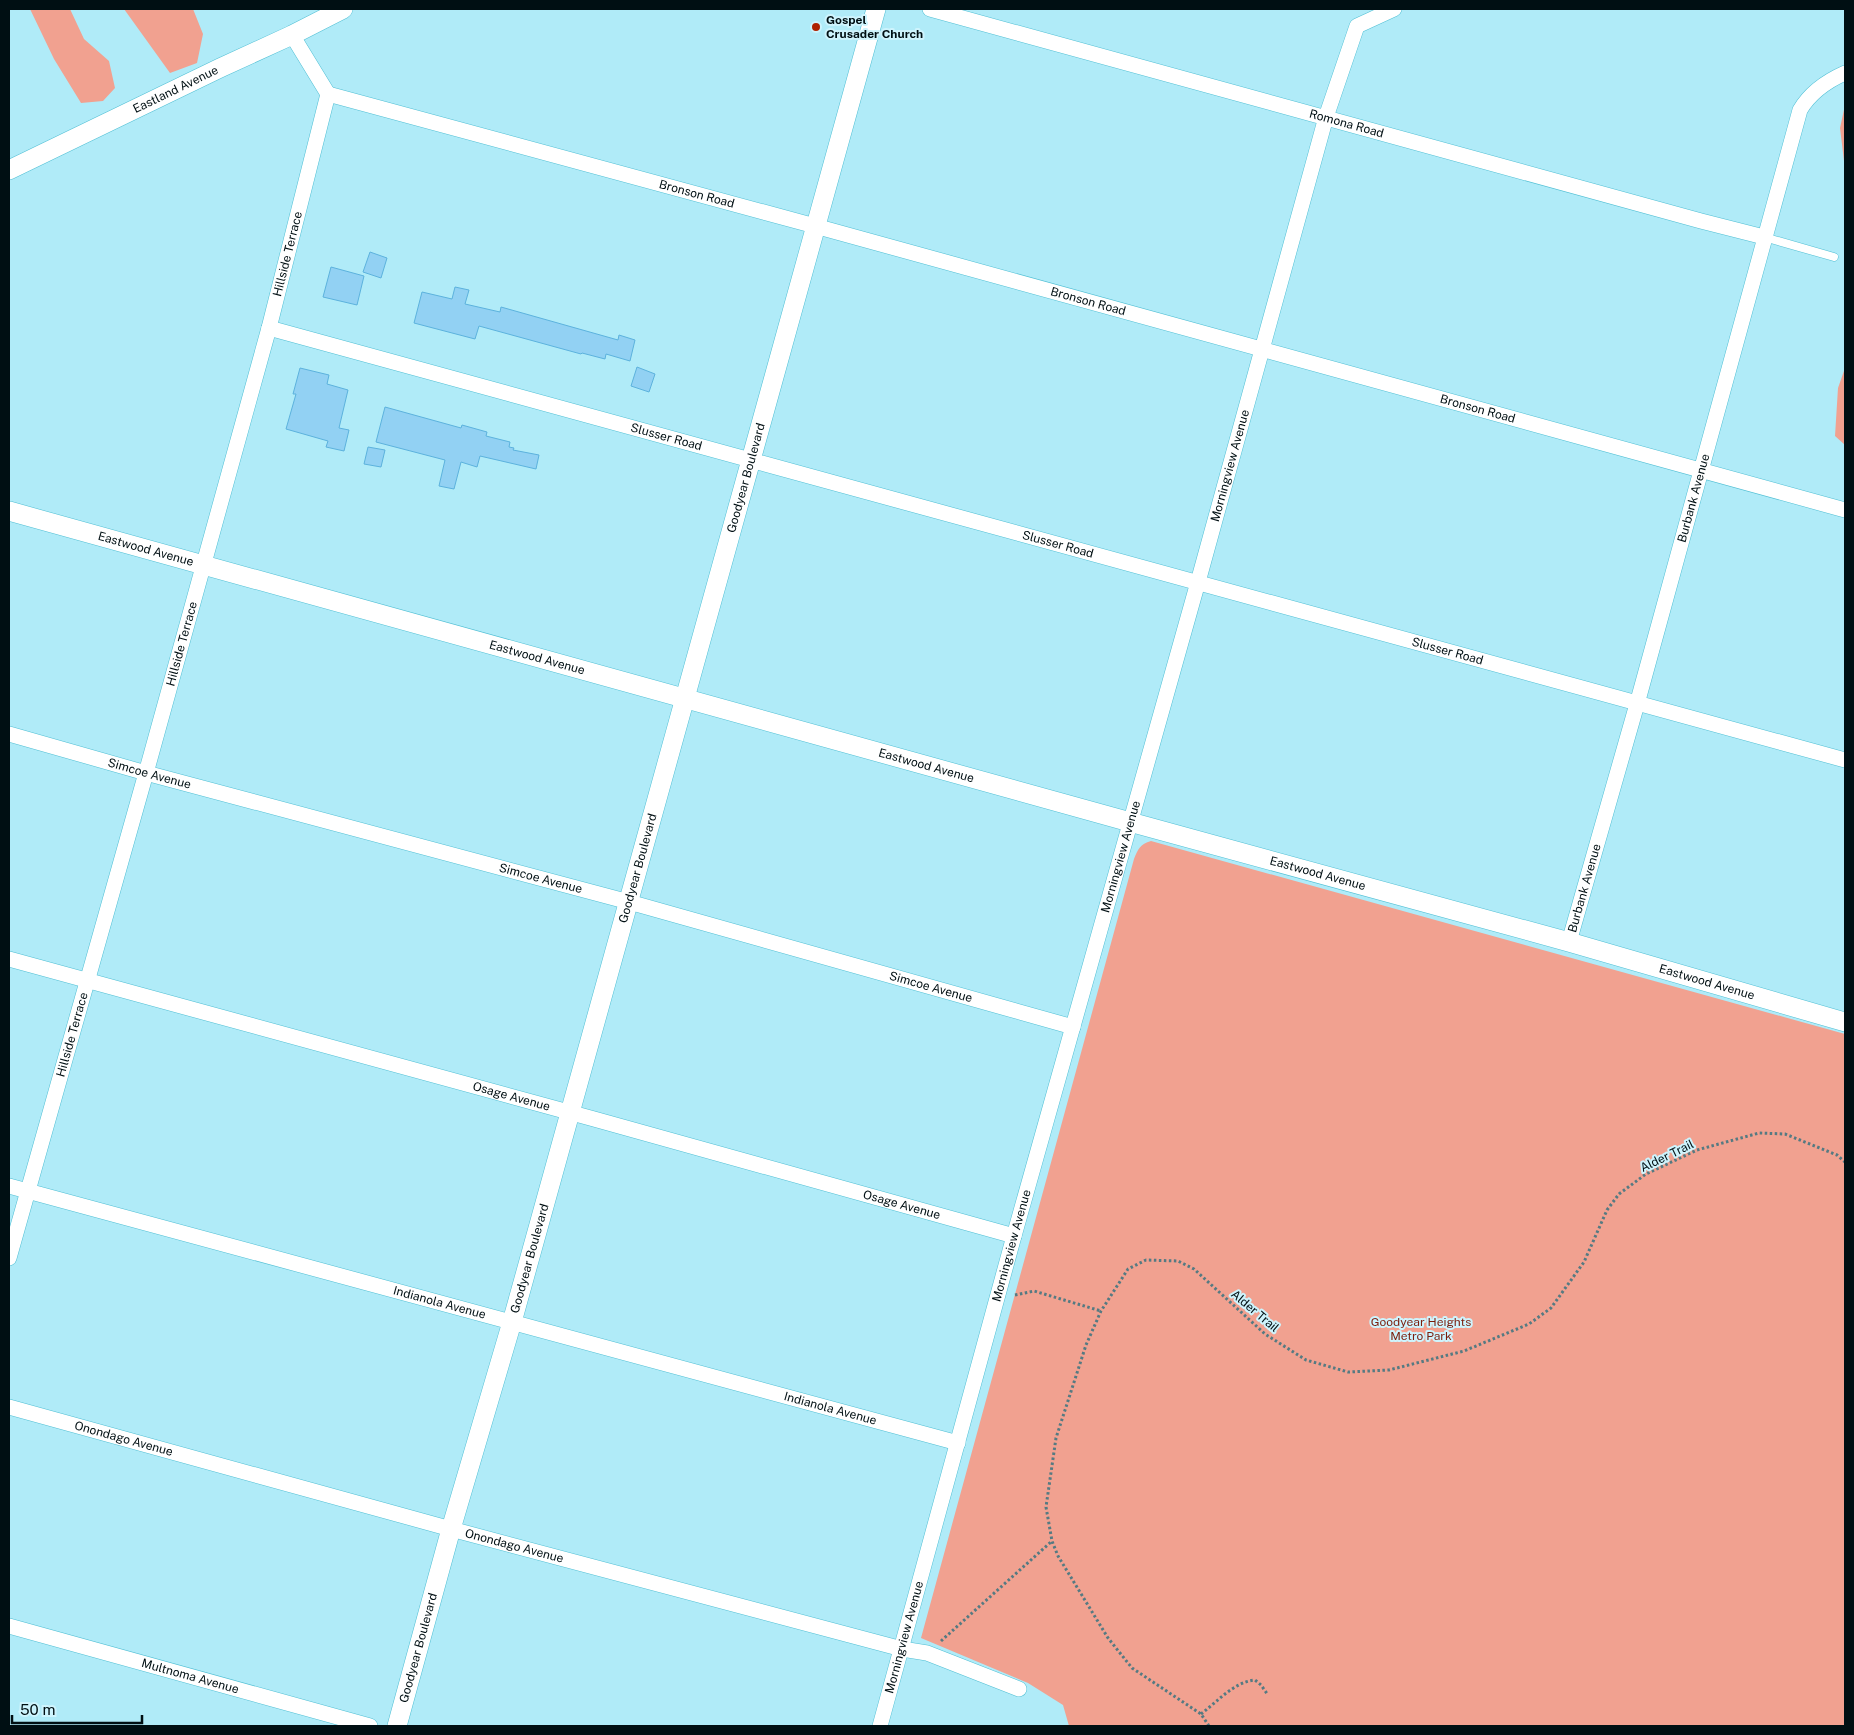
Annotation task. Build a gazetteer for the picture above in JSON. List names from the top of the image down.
{
  "streets": {
    "street": [
      "Eastland Avenue",
      "Romona Road",
      "Bronson Road",
      "Hillside Terrace",
      "Slusser Road",
      "Morningview Avenue",
      "Goodyear Boulevard",
      "Burbank Avenue",
      "Eastwood Avenue",
      "Simcoe Avenue",
      "Osage Avenue",
      "Indianola Avenue",
      "Onondago Avenue",
      "Multnoma Avenue"
    ],
    "path": ["Alder Trail"]
  },
  "crossings": [
    ["Romona Road", "Morningview Avenue"],
    ["Romona Road", "Burbank Avenue"],
    ["Bronson Road", "Hillside Terrace"],
    ["Bronson Road", "Morningview Avenue"],
    ["Bronson Road", "Goodyear Boulevard"],
    ["Bronson Road", "Burbank Avenue"],
    ["Hillside Terrace", "Slusser Road"],
    ["Hillside Terrace", "Eastwood Avenue"],
    ["Hillside Terrace", "Simcoe Avenue"],
    ["Hillside Terrace", "Osage Avenue"],
    ["Hillside Terrace", "Indianola Avenue"],
    ["Slusser Road", "Morningview Avenue"],
    ["Slusser Road", "Goodyear Boulevard"],
    ["Slusser Road", "Burbank Avenue"],
    ["Morningview Avenue", "Eastwood Avenue"],
    ["Morningview Avenue", "Simcoe Avenue"],
    ["Morningview Avenue", "Osage Avenue"],
    ["Morningview Avenue", "Indianola Avenue"],
    ["Morningview Avenue", "Onondago Avenue"],
    ["Goodyear Boulevard", "Eastwood Avenue"],
    ["Goodyear Boulevard", "Simcoe Avenue"],
    ["Goodyear Boulevard", "Osage Avenue"],
    ["Goodyear Boulevard", "Indianola Avenue"],
    ["Goodyear Boulevard", "Onondago Avenue"],
    ["Burbank Avenue", "Eastwood Avenue"]
  ],
  "parks": ["Goodyear Heights Metro Park"],
  "places": ["Gospel Crusader Church"],
  "scale_bar": "50 m"
}
